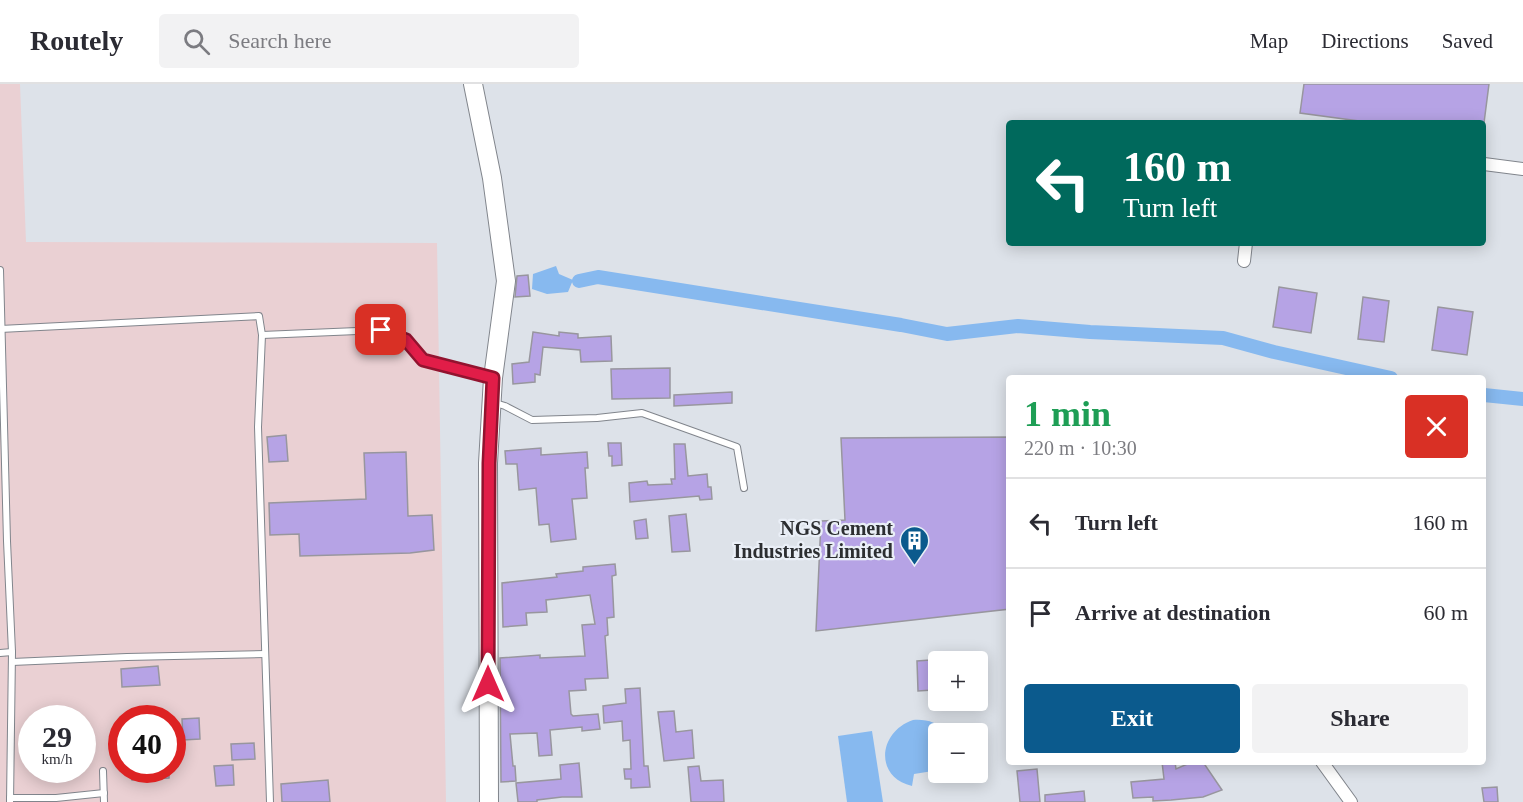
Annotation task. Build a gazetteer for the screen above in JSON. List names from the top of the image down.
{
  "places": {
    "building": ["NGS Cement Industries Limited"]
  },
  "page": {
    "header": "Routely",
    "search": "Search here",
    "nav": ["Map", "Directions", "Saved"],
    "turn": ["160 m", "Turn left"],
    "heading": ["1 min", "220 m · 10:30"],
    "list": [
      {
        "name": "Turn left",
        "value": "160 m"
      },
      {
        "name": "Arrive at destination",
        "value": "60 m"
      }
    ],
    "map_buttons": ["+", "−"],
    "buttons": ["Exit", "Share"],
    "speed": "29 km/h",
    "limit": "40"
  }
}
